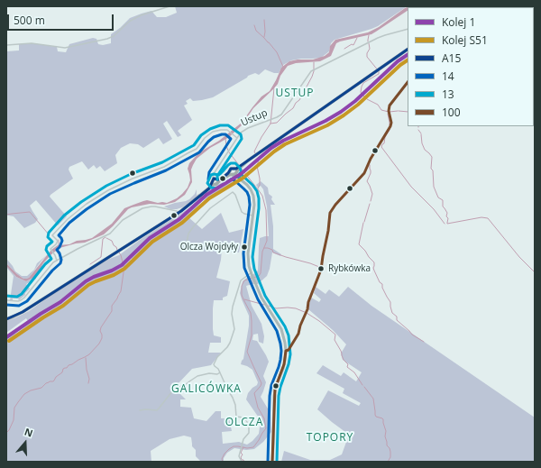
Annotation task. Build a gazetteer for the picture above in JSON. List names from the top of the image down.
{
  "streets": {
    "street": ["Ustup"]
  },
  "districts": [
    "USTUP",
    "GALICÓWKA",
    "OLCZA",
    "TOPORY"
  ],
  "places": ["Olcza Wojdyły", "Rybkówka"],
  "lines": [
    "transit line A15",
    "rail line 1",
    "rail line S51",
    "transit line 100",
    "transit line 13",
    "transit line 14"
  ],
  "legend": [
    "Kolej 1",
    "Kolej S51",
    "A15",
    "14",
    "13",
    "100"
  ],
  "scale_bar": "500 m",
  "north": "top"
}
